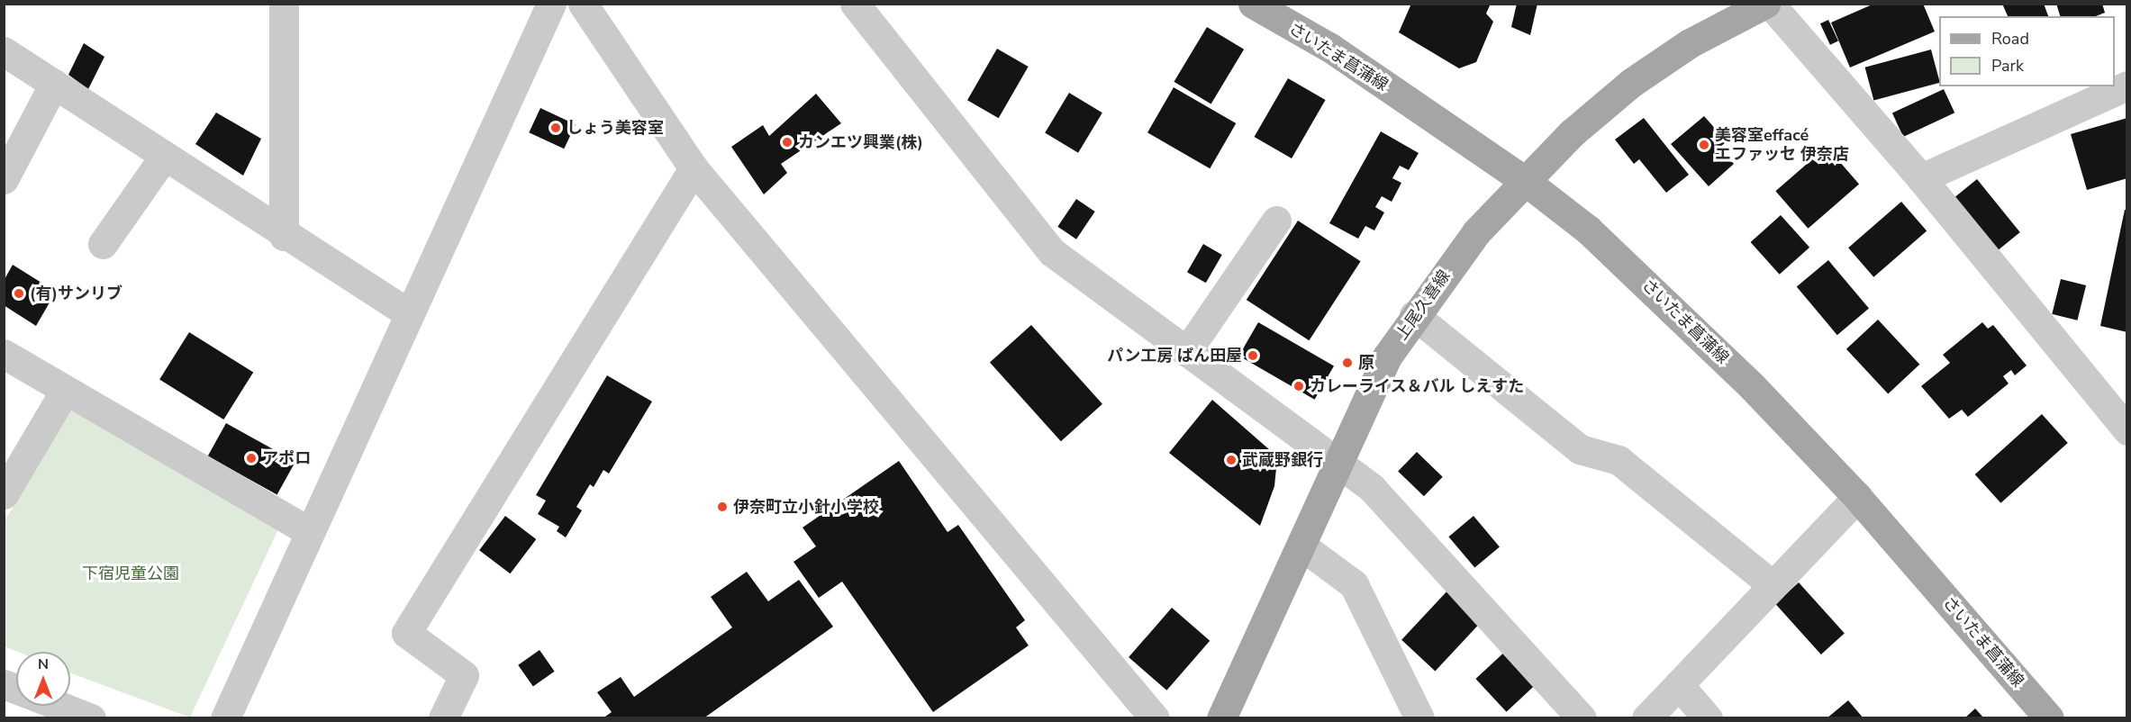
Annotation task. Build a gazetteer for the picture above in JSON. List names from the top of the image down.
{
  "streets": {
    "main road": ["さいたま菖蒲線", "上尾久喜線"]
  },
  "crossings": [
    ["さいたま菖蒲線", "上尾久喜線"]
  ],
  "parks": ["下宿児童公園"],
  "places": [
    "しょう美容室",
    "カンエツ興業(株)",
    "美容室effacé エファッセ 伊奈店",
    "(有)サンリブ",
    "パン工房 ぱん田屋",
    "原",
    "カレーライス＆バル しえすた",
    "アポロ",
    "武蔵野銀行",
    "伊奈町立小針小学校"
  ],
  "legend": ["Road", "Park"],
  "north": "top"
}
